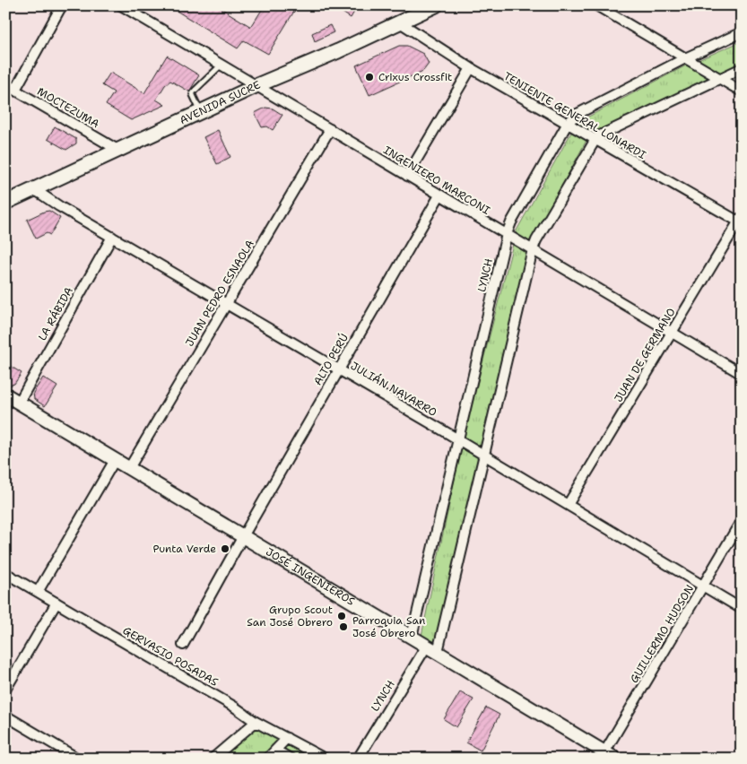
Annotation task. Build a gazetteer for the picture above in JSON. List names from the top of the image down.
{
  "streets": {
    "main road": ["AVENIDA SUCRE"],
    "street": [
      "MOCTEZUMA",
      "TENIENTE GENERAL LONARDI",
      "INGENIERO MARCONI",
      "LYNCH",
      "JUAN PEDRO ESNAOLA",
      "LA RÁBIDA",
      "JUAN DE GERMANO",
      "ALTO PERÚ",
      "JULIÁN NAVARRO",
      "JOSÉ INGENIEROS",
      "GUILLERMO HUDSON",
      "GERVASIO POSADAS"
    ]
  },
  "crossings": [
    ["AVENIDA SUCRE", "MOCTEZUMA"],
    ["AVENIDA SUCRE", "TENIENTE GENERAL LONARDI"],
    ["AVENIDA SUCRE", "INGENIERO MARCONI"],
    ["AVENIDA SUCRE", "JULIÁN NAVARRO"],
    ["TENIENTE GENERAL LONARDI", "LYNCH"],
    ["TENIENTE GENERAL LONARDI", "JUAN DE GERMANO"],
    ["INGENIERO MARCONI", "LYNCH"],
    ["INGENIERO MARCONI", "JUAN PEDRO ESNAOLA"],
    ["INGENIERO MARCONI", "JUAN DE GERMANO"],
    ["INGENIERO MARCONI", "ALTO PERÚ"],
    ["LYNCH", "JULIÁN NAVARRO"],
    ["LYNCH", "JOSÉ INGENIEROS"],
    ["JUAN PEDRO ESNAOLA", "JULIÁN NAVARRO"],
    ["JUAN PEDRO ESNAOLA", "JOSÉ INGENIEROS"],
    ["LA RÁBIDA", "JULIÁN NAVARRO"],
    ["LA RÁBIDA", "JOSÉ INGENIEROS"],
    ["JUAN DE GERMANO", "JULIÁN NAVARRO"],
    ["ALTO PERÚ", "JULIÁN NAVARRO"],
    ["ALTO PERÚ", "JOSÉ INGENIEROS"],
    ["JULIÁN NAVARRO", "GUILLERMO HUDSON"],
    ["JOSÉ INGENIEROS", "GUILLERMO HUDSON"]
  ],
  "places": [
    "Crixus Crossfit",
    "Punta Verde",
    "Grupo Scout San José Obrero",
    "Parroquia San José Obrero"
  ]
}
